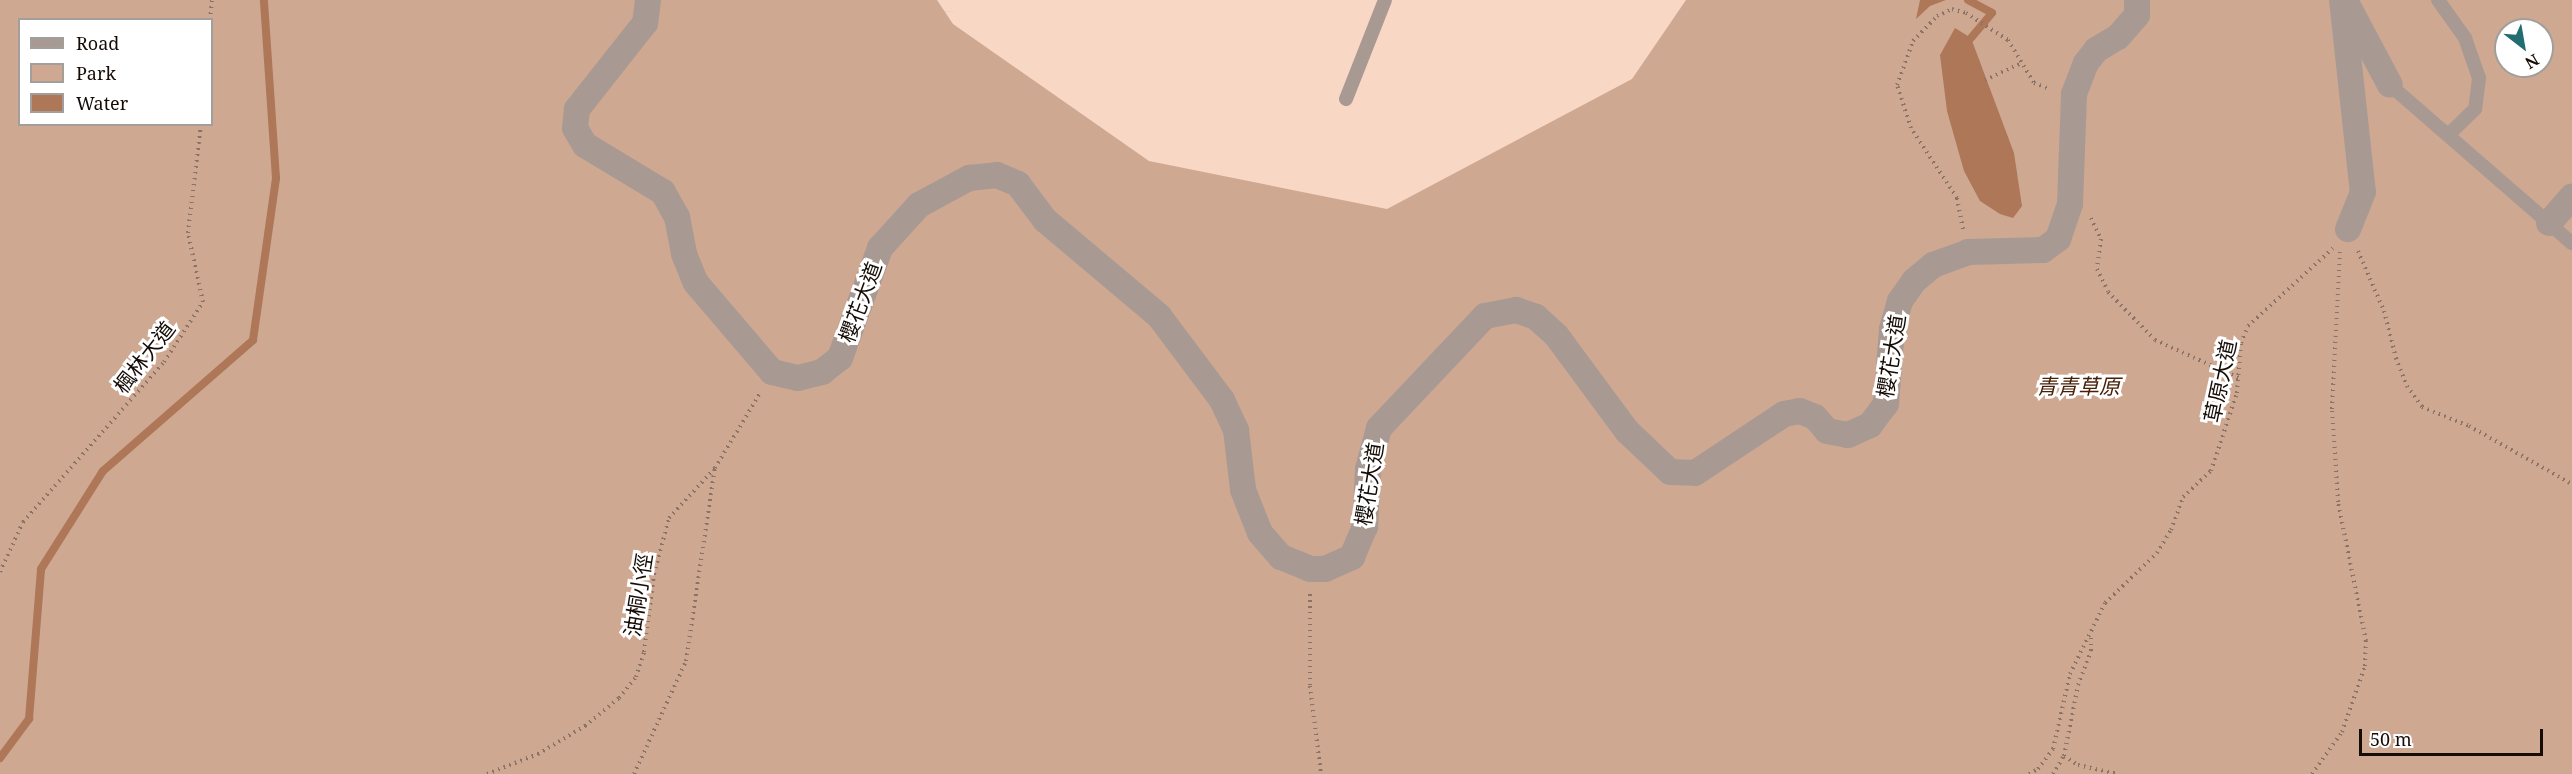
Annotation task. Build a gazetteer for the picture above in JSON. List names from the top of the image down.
{
  "streets": {
    "street": ["櫻花大道"],
    "path": ["楓林大道", "草原大道", "油桐小徑"]
  },
  "crossings": [
    ["櫻花大道", "油桐小徑"]
  ],
  "parks": ["青青草原"],
  "legend": ["Road", "Park", "Water"],
  "scale_bar": "50 m",
  "north": "bottom right"
}
